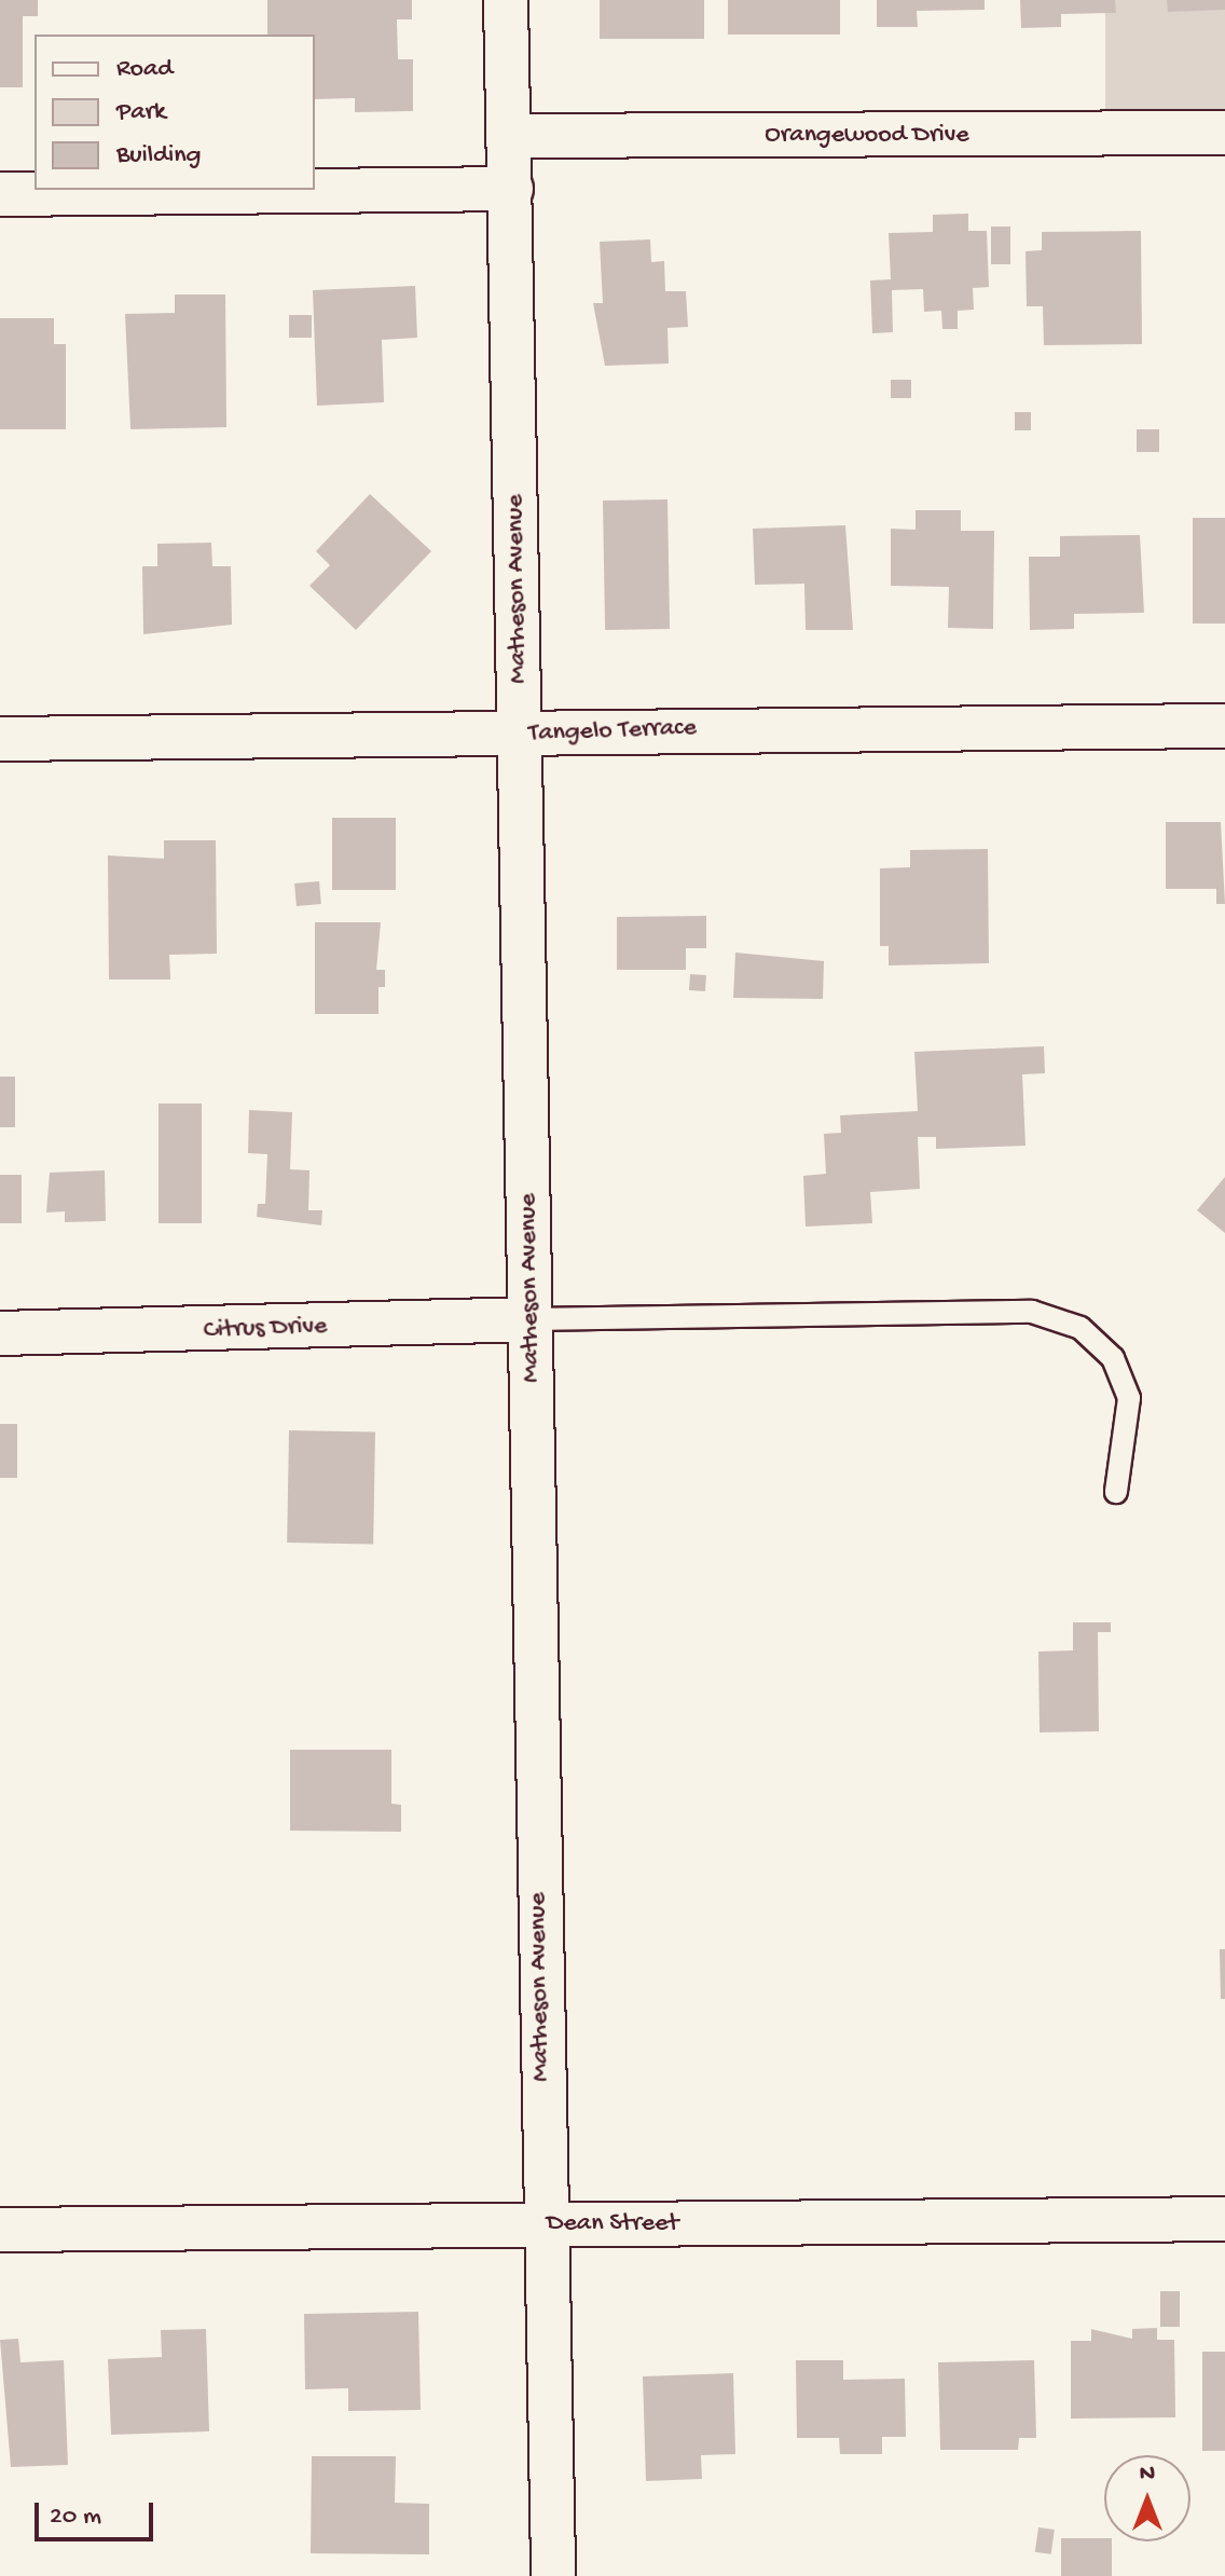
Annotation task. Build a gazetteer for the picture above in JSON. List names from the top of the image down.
{
  "streets": {
    "street": [
      "Orangewood Drive",
      "Matheson Avenue",
      "Tangelo Terrace",
      "Citrus Drive",
      "Dean Street"
    ]
  },
  "crossings": [
    ["Orangewood Drive", "Matheson Avenue"],
    ["Matheson Avenue", "Tangelo Terrace"],
    ["Matheson Avenue", "Citrus Drive"],
    ["Matheson Avenue", "Dean Street"]
  ],
  "legend": ["Road", "Park", "Building"],
  "scale_bar": "20 m",
  "north": "top"
}
